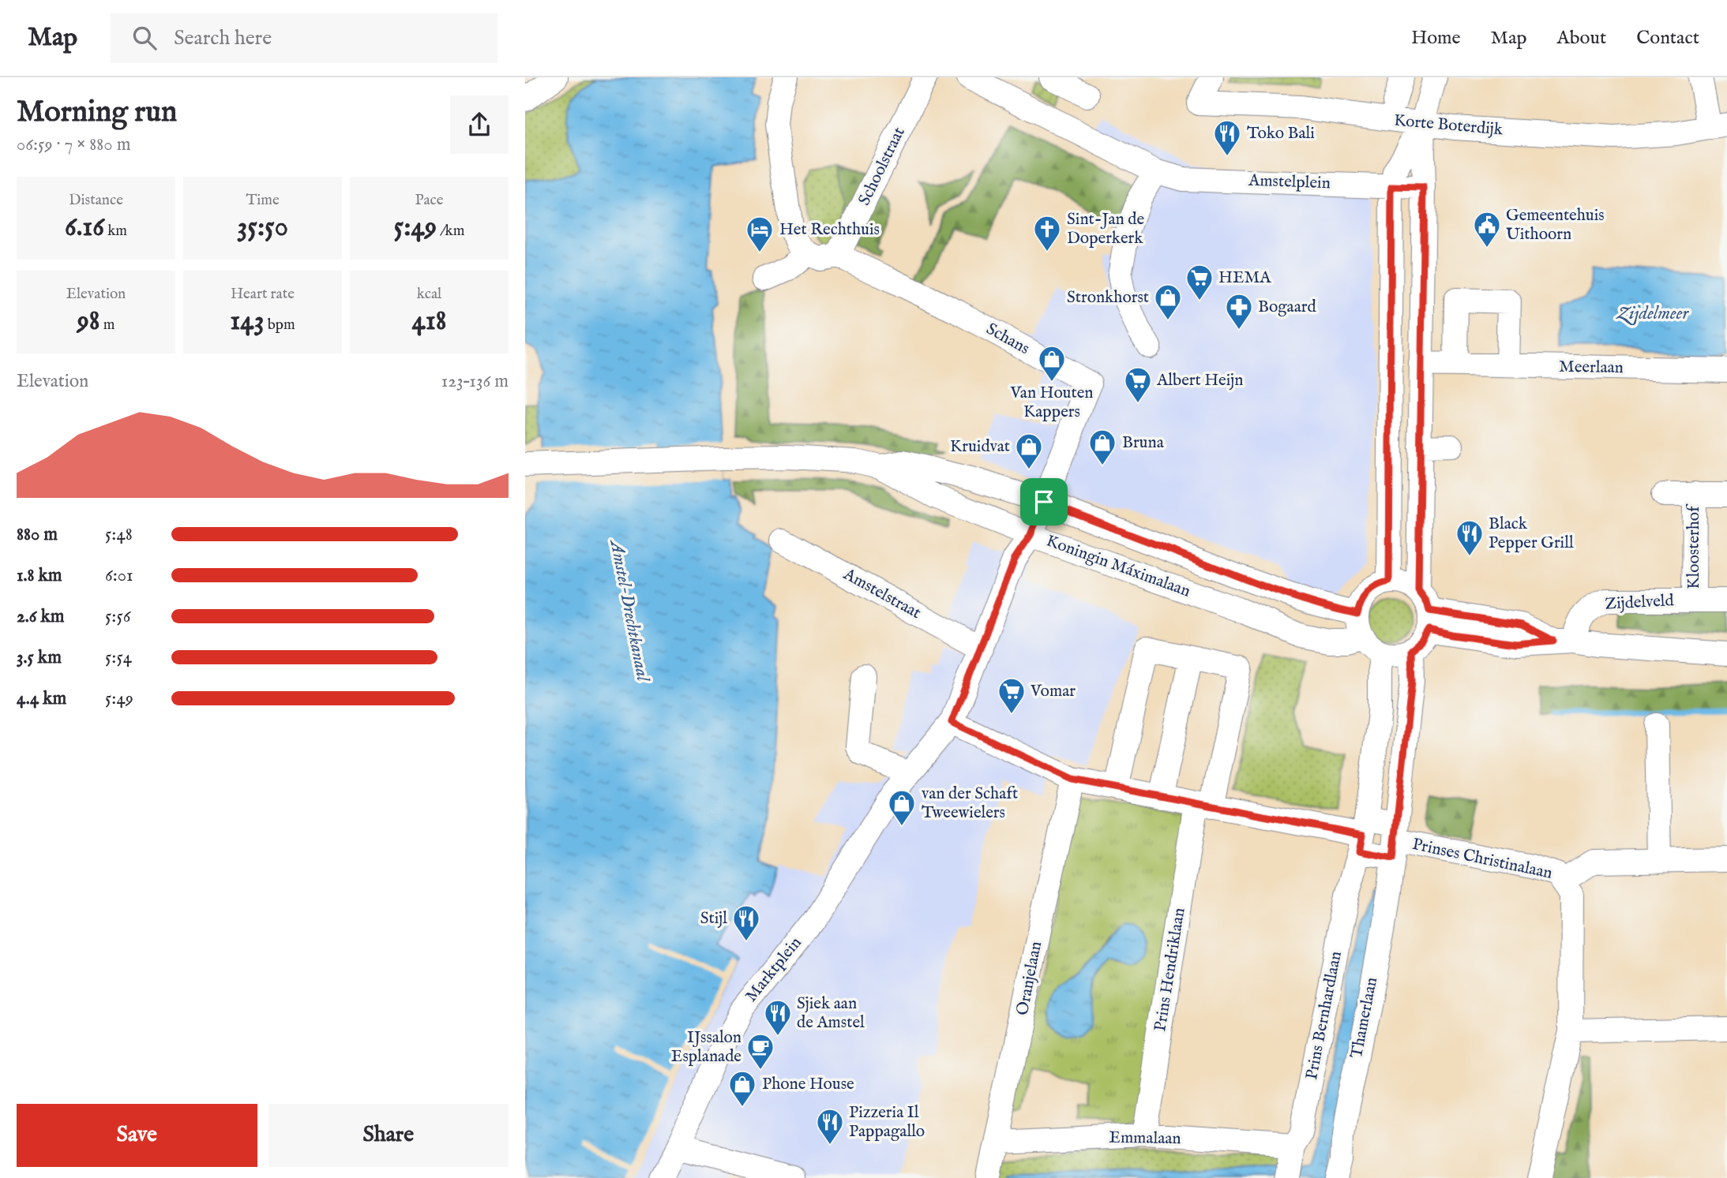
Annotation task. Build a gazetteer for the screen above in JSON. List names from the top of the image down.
{
  "streets": {
    "street": [
      "Korte Boterdijk",
      "Schoolstraat",
      "Amstelplein",
      "Schans",
      "Meerlaan",
      "Kloosterhof",
      "Koningin Máximalaan",
      "Amstelstraat",
      "Zijdelveld",
      "Prinses Christinalaan",
      "Marktplein",
      "Prins Hendriklaan",
      "Oranjelaan",
      "Prins Bernhardlaan",
      "Thamerlaan",
      "Emmalaan"
    ]
  },
  "crossings": [
    ["Schoolstraat", "Schans"],
    ["Schans", "Koningin Máximalaan"],
    ["Schans", "Amstelstraat"],
    ["Schans", "Marktplein"],
    ["Kloosterhof", "Zijdelveld"],
    ["Koningin Máximalaan", "Thamerlaan"],
    ["Amstelstraat", "Marktplein"],
    ["Prinses Christinalaan", "Thamerlaan"],
    ["Prins Hendriklaan", "Emmalaan"],
    ["Oranjelaan", "Emmalaan"],
    ["Prins Bernhardlaan", "Emmalaan"]
  ],
  "water": ["Zijdelmeer", "Amstel-Drechtkanaal"],
  "places": {
    "restaurant": [
      "Toko Bali",
      "Black Pepper Grill",
      "Stijl",
      "Sjiek aan de Amstel",
      "Pizzeria Il Pappagallo"
    ],
    "public building": ["Gemeentehuis Uithoorn"],
    "church": ["Sint-Jan de Doperkerk"],
    "hotel": ["Het Rechthuis"],
    "supermarket": ["HEMA", "Albert Heijn", "Vomar"],
    "shop": [
      "Stronkhorst",
      "Van Houten Kappers",
      "Bruna",
      "Kruidvat",
      "van der Schaft Tweewielers",
      "Phone House"
    ],
    "pharmacy": ["Bogaard"],
    "cafe": ["IJssalon Esplanade"]
  },
  "page": {
    "header": "Map",
    "search": "Search here",
    "nav": [
      "Home",
      "Map",
      "About",
      "Contact"
    ],
    "heading": ["Morning run", "06:59 · 7 × 880 m"],
    "stats": [
      ["Distance", "6.16 km"],
      ["Time", "35:50"],
      ["Pace", "5:49 /km"],
      ["Elevation", "98 m"],
      ["Heart rate", "143 bpm"],
      ["kcal", "418"]
    ],
    "chart": ["Elevation", "123–136 m"],
    "list": [
      {
        "name": "880 m",
        "note": "5:48"
      },
      {
        "name": "1.8 km",
        "note": "6:01"
      },
      {
        "name": "2.6 km",
        "note": "5:56"
      },
      {
        "name": "3.5 km",
        "note": "5:54"
      },
      {
        "name": "4.4 km",
        "note": "5:49"
      }
    ],
    "buttons": ["Save", "Share"]
  }
}
